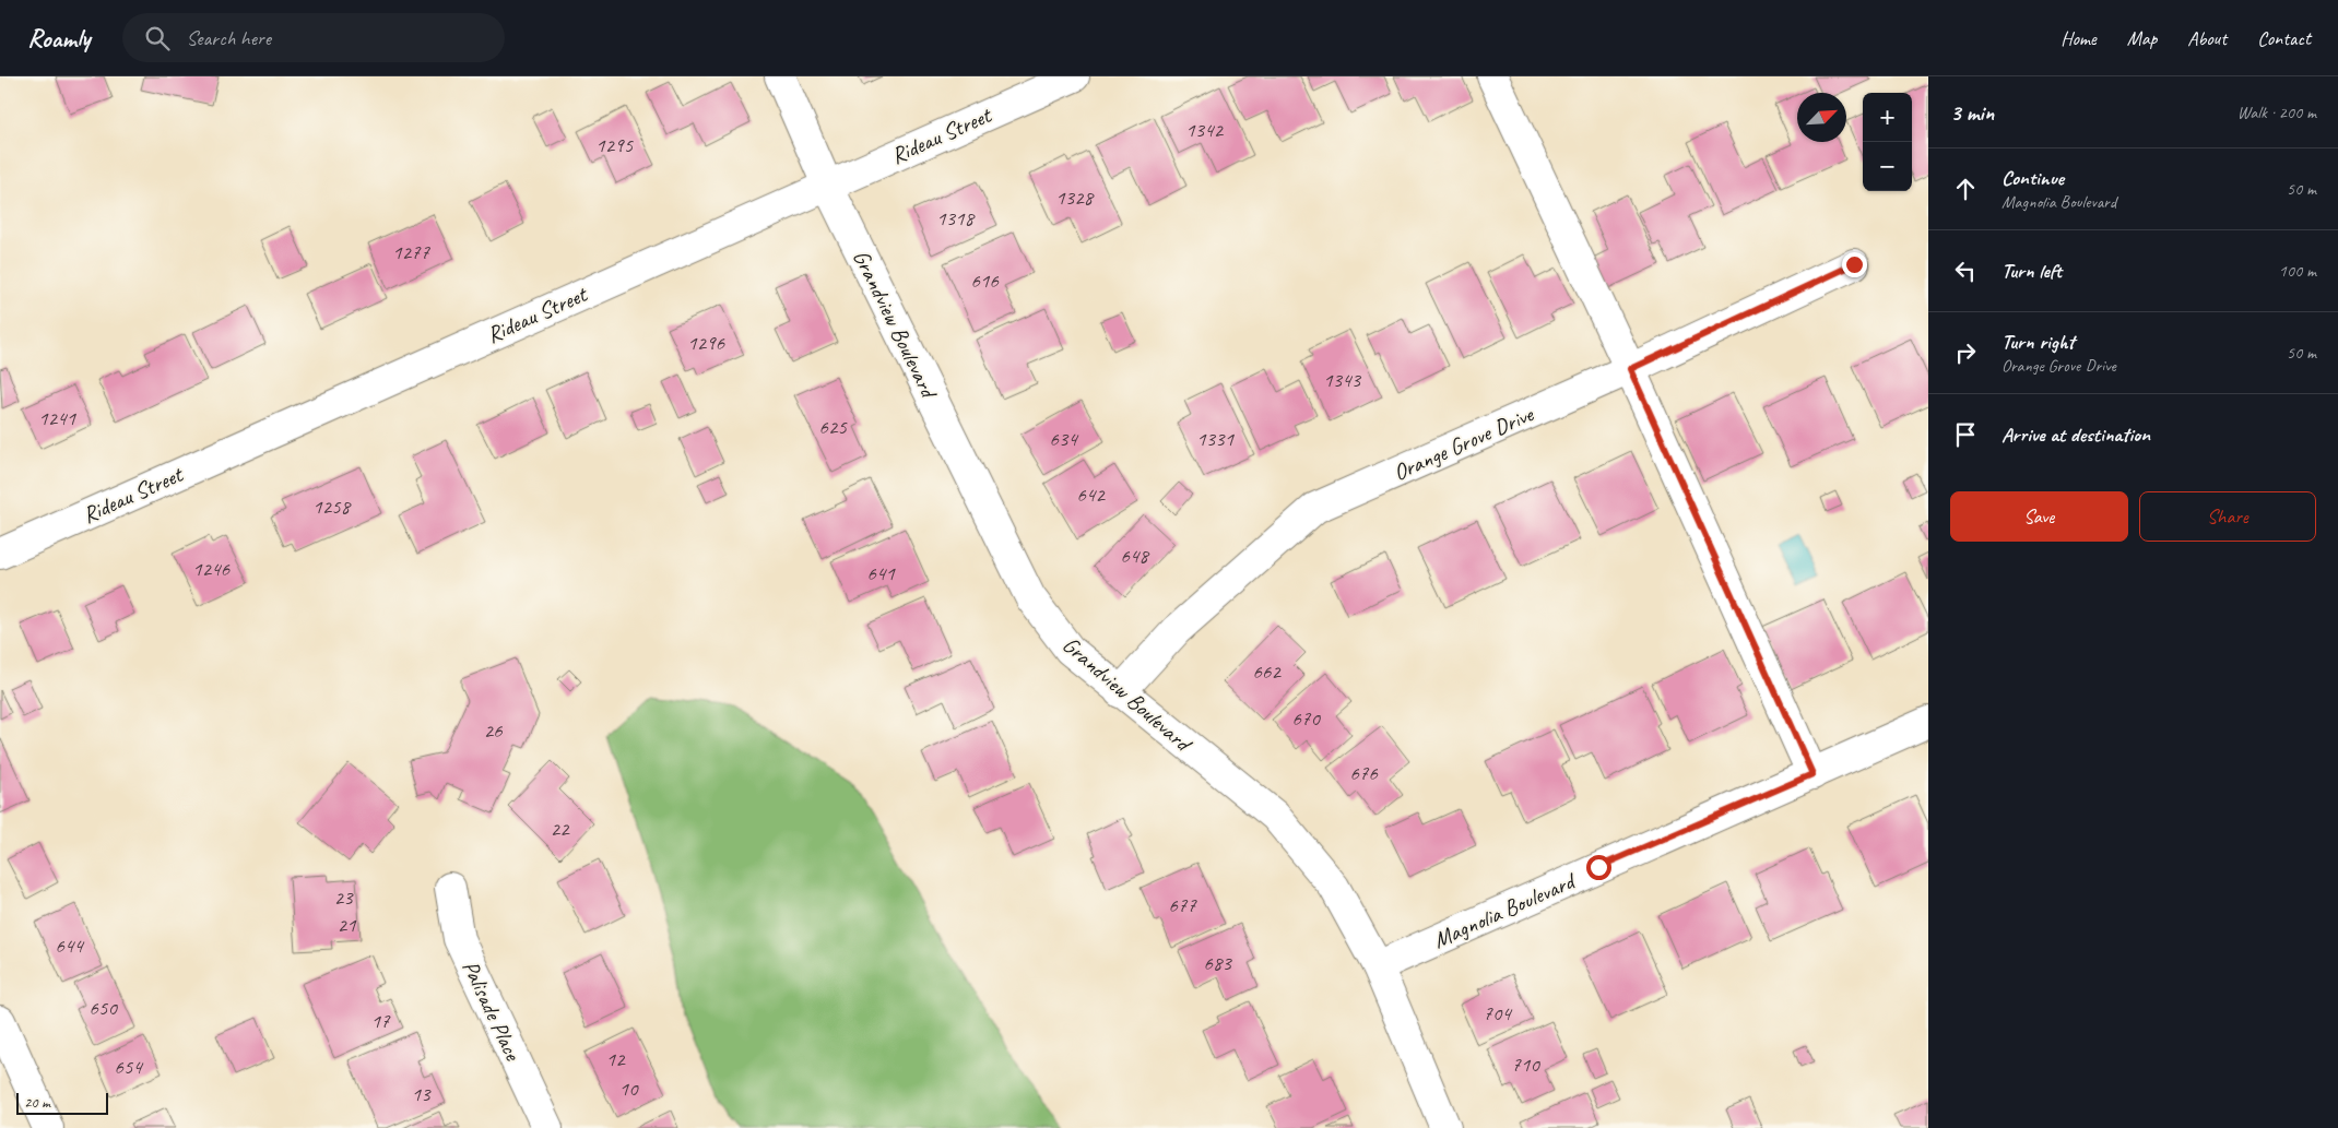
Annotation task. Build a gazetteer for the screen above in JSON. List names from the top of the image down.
{
  "streets": {
    "street": [
      "Rideau Street",
      "Grandview Boulevard",
      "Orange Grove Drive",
      "Magnolia Boulevard",
      "Palisade Place"
    ]
  },
  "crossings": [
    ["Rideau Street", "Grandview Boulevard"],
    ["Grandview Boulevard", "Orange Grove Drive"],
    ["Grandview Boulevard", "Magnolia Boulevard"]
  ],
  "house_numbers": [
    "1342",
    "1295",
    "1328",
    "1318",
    "1277",
    "616",
    "1296",
    "1343",
    "1241",
    "625",
    "634",
    "1331",
    "642",
    "1258",
    "648",
    "1246",
    "641",
    "662",
    "670",
    "26",
    "676",
    "22",
    "23",
    "677",
    "21",
    "644",
    "683",
    "650",
    "704",
    "17",
    "12",
    "710",
    "654",
    "10",
    "13"
  ],
  "scale_bar": "20 m",
  "north": "top right",
  "page": {
    "header": "Roamly",
    "search": "Search here",
    "nav": [
      "Home",
      "Map",
      "About",
      "Contact"
    ],
    "heading": ["3 min", "Walk · 200 m"],
    "map_buttons": ["+", "−"],
    "list": [
      ["Continue", "Magnolia Boulevard", "50 m"],
      ["Turn left", "100 m"],
      ["Turn right", "Orange Grove Drive", "50 m"],
      "Arrive at destination"
    ],
    "buttons": ["Save", "Share"],
    "scale": "20 m"
  }
}
